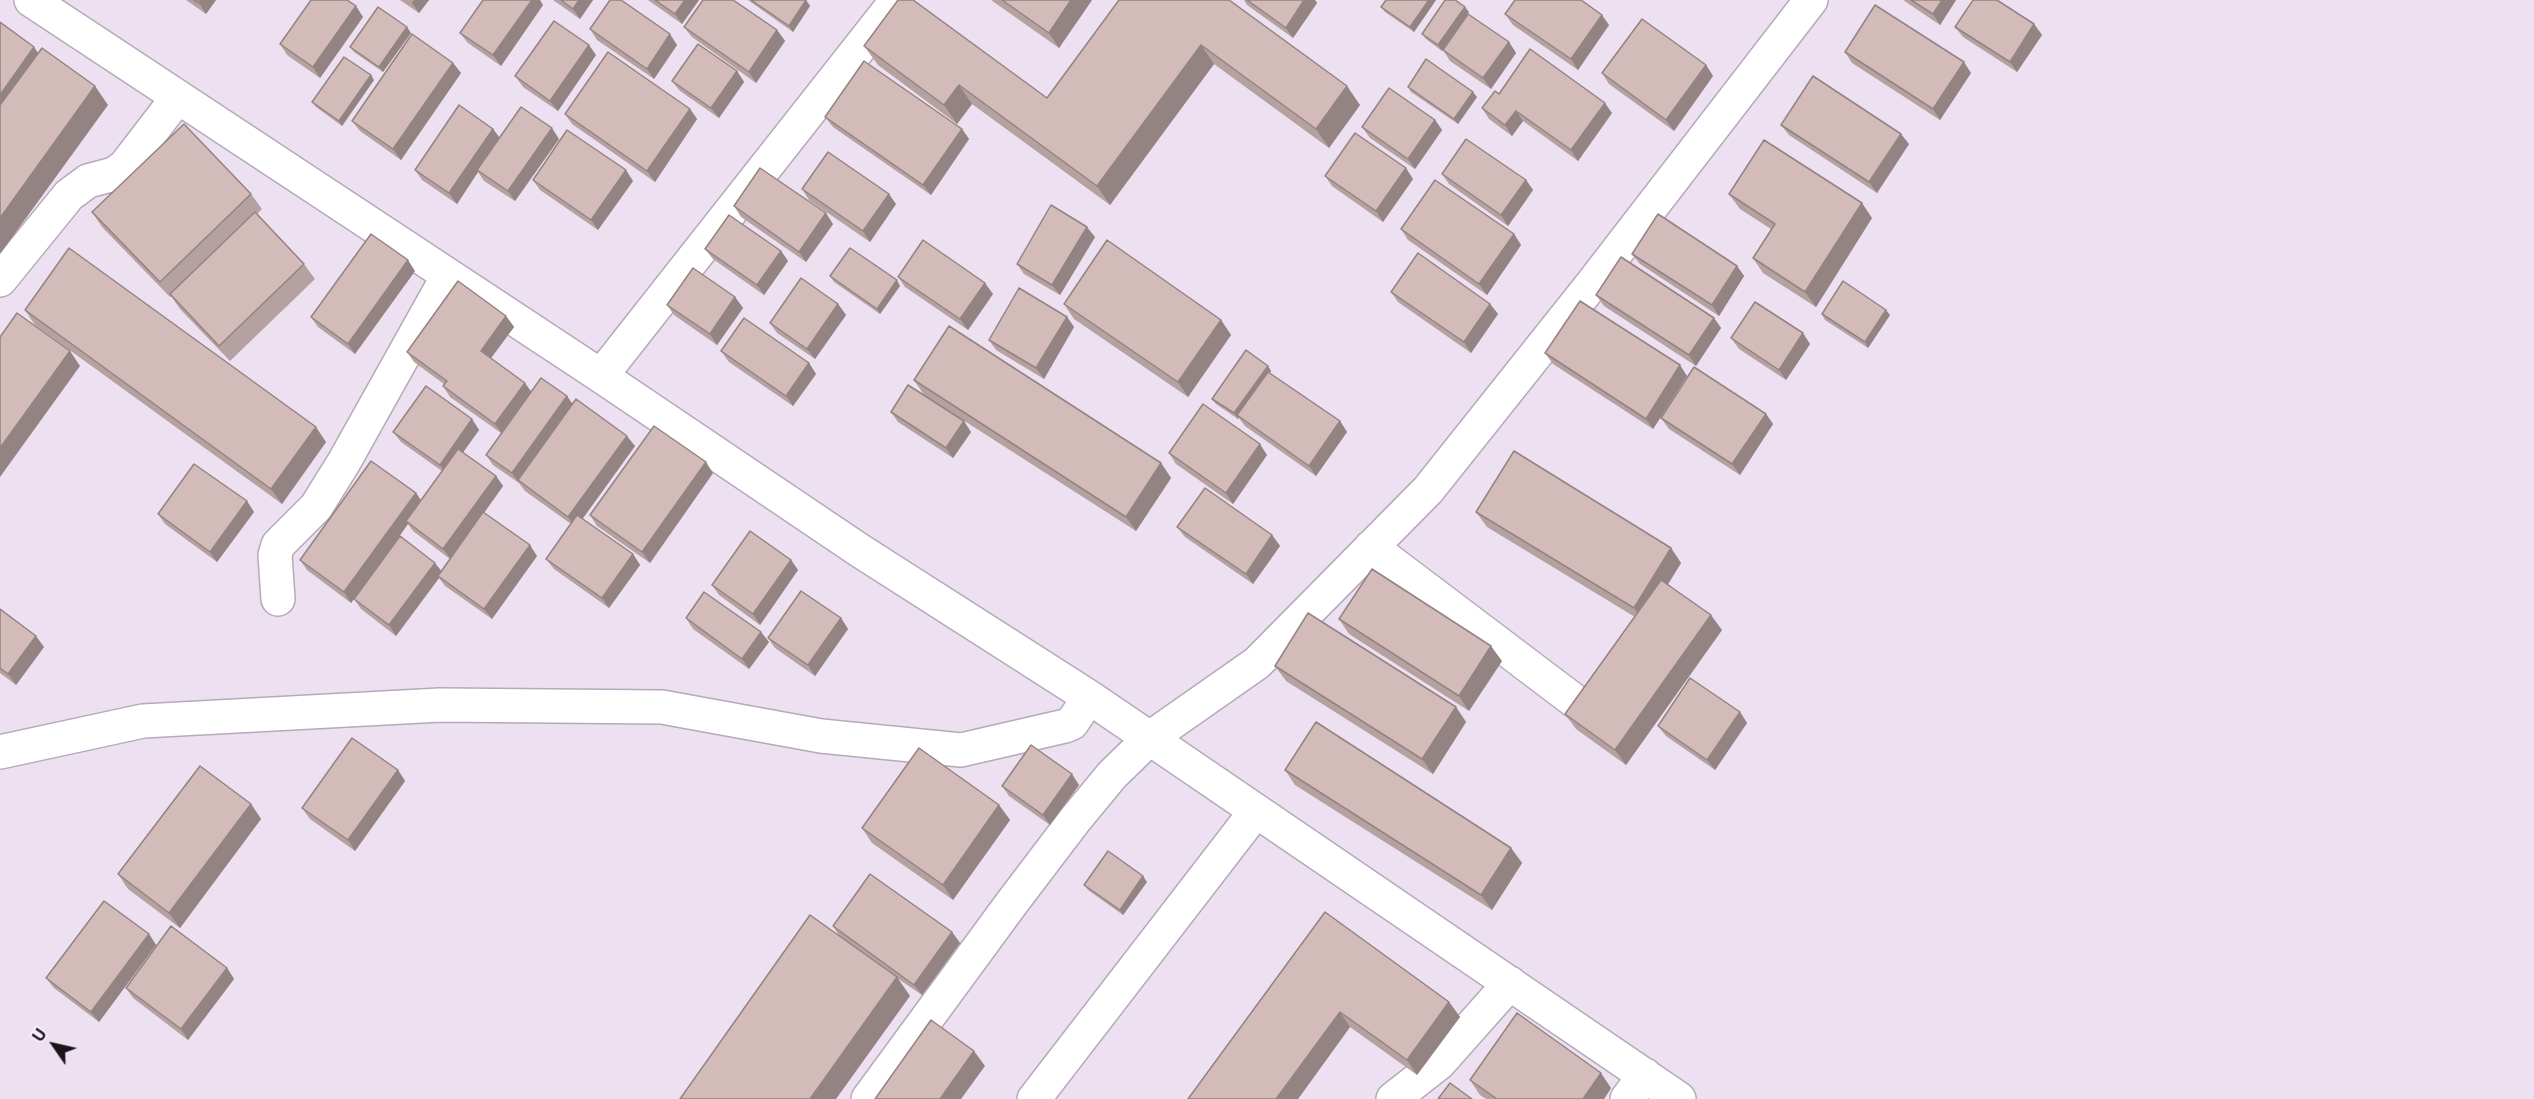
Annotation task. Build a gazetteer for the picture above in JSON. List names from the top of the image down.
{
  "north": "top left"
}
